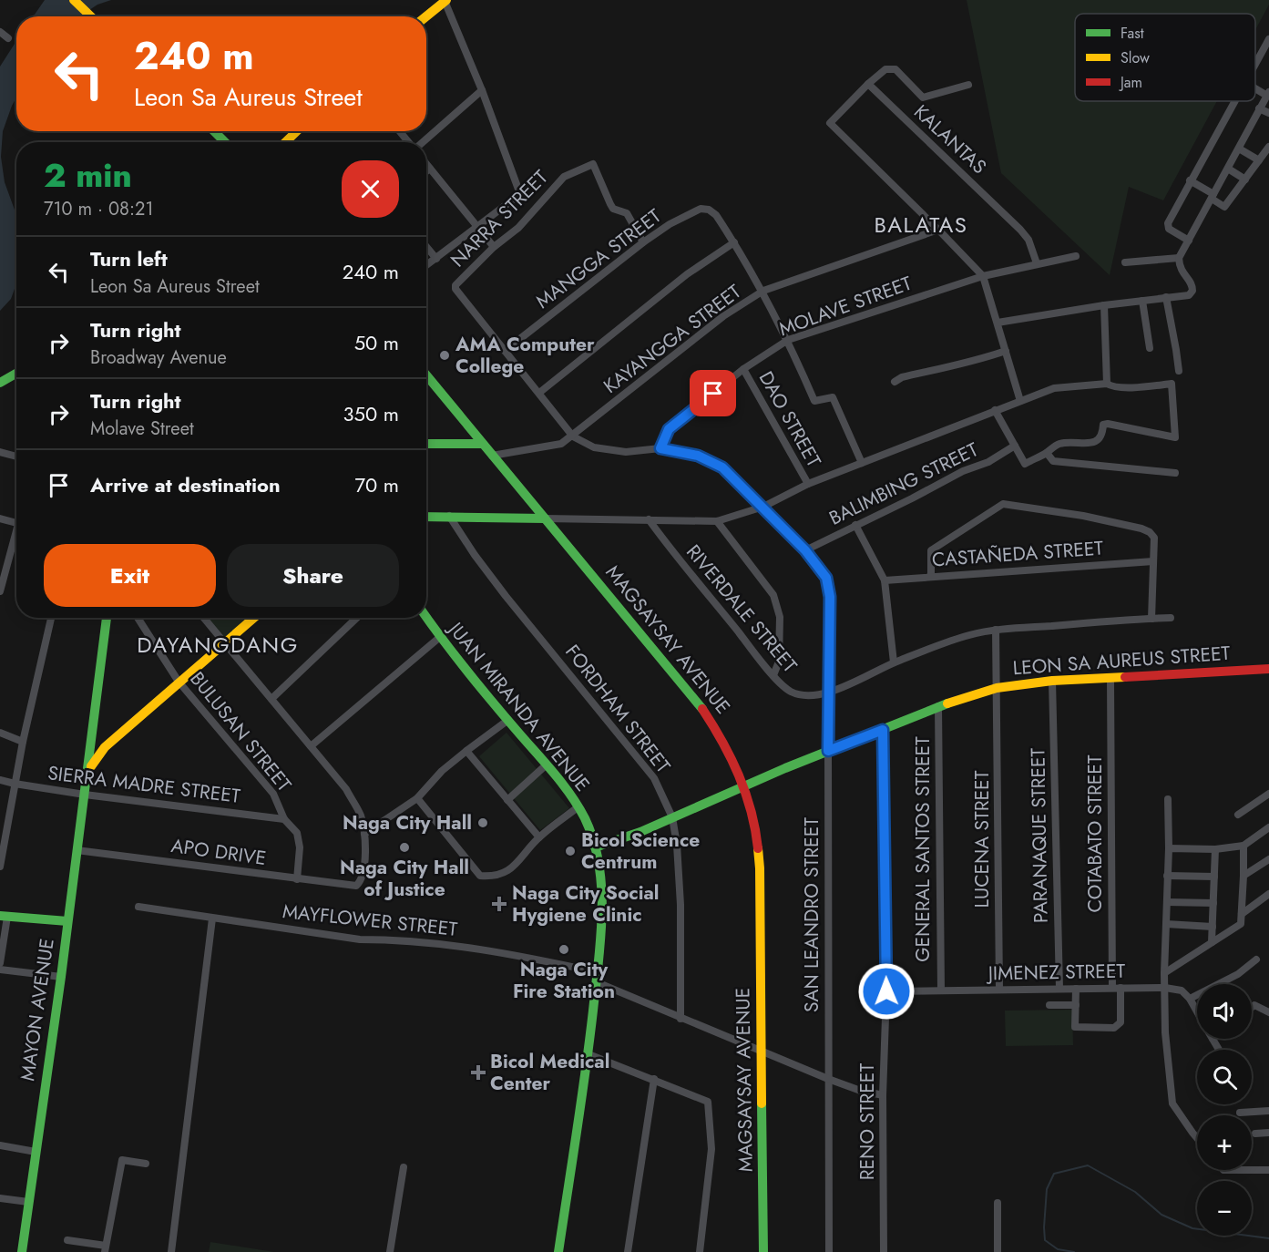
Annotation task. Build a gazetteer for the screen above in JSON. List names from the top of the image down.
{
  "streets": {
    "street": [
      "KALANTAS",
      "NARRA STREET",
      "MANGGA STREET",
      "MOLAVE STREET",
      "KAYANGGA STREET",
      "DAO STREET",
      "BALIMBING STREET",
      "CASTAÑEDA STREET",
      "RIVERDALE STREET",
      "MAGSAYSAY AVENUE",
      "LEON SA AUREUS STREET",
      "JUAN MIRANDA AVENUE",
      "FORDHAM STREET",
      "BULUSAN STREET",
      "SIERRA MADRE STREET",
      "COTABATO STREET",
      "PARANAQUE STREET",
      "LUCENA STREET",
      "GENERAL SANTOS STREET",
      "APO DRIVE",
      "SAN LEANDRO STREET",
      "MAYFLOWER STREET",
      "JIMENEZ STREET",
      "MAYON AVENUE",
      "RENO STREET"
    ]
  },
  "crossings": [
    ["KALANTAS", "MOLAVE STREET"],
    ["NARRA STREET", "MANGGA STREET"],
    ["NARRA STREET", "KAYANGGA STREET"],
    ["NARRA STREET", "SAN LEANDRO STREET"],
    ["MOLAVE STREET", "DAO STREET"],
    ["MOLAVE STREET", "SAN LEANDRO STREET"],
    ["KAYANGGA STREET", "MAGSAYSAY AVENUE"],
    ["KAYANGGA STREET", "SAN LEANDRO STREET"],
    ["BALIMBING STREET", "SAN LEANDRO STREET"],
    ["RIVERDALE STREET", "LUCENA STREET"],
    ["RIVERDALE STREET", "SAN LEANDRO STREET"],
    ["MAGSAYSAY AVENUE", "LEON SA AUREUS STREET"],
    ["MAGSAYSAY AVENUE", "MAYFLOWER STREET"],
    ["LEON SA AUREUS STREET", "JUAN MIRANDA AVENUE"],
    ["LEON SA AUREUS STREET", "FORDHAM STREET"],
    ["LEON SA AUREUS STREET", "COTABATO STREET"],
    ["LEON SA AUREUS STREET", "PARANAQUE STREET"],
    ["LEON SA AUREUS STREET", "LUCENA STREET"],
    ["LEON SA AUREUS STREET", "GENERAL SANTOS STREET"],
    ["LEON SA AUREUS STREET", "SAN LEANDRO STREET"],
    ["LEON SA AUREUS STREET", "RENO STREET"],
    ["JUAN MIRANDA AVENUE", "MAYFLOWER STREET"],
    ["FORDHAM STREET", "MAYFLOWER STREET"],
    ["BULUSAN STREET", "SIERRA MADRE STREET"],
    ["BULUSAN STREET", "APO DRIVE"],
    ["SIERRA MADRE STREET", "MAYON AVENUE"],
    ["COTABATO STREET", "JIMENEZ STREET"],
    ["PARANAQUE STREET", "JIMENEZ STREET"],
    ["LUCENA STREET", "JIMENEZ STREET"],
    ["GENERAL SANTOS STREET", "JIMENEZ STREET"],
    ["APO DRIVE", "MAYON AVENUE"],
    ["SAN LEANDRO STREET", "MAYFLOWER STREET"],
    ["MAYFLOWER STREET", "RENO STREET"],
    ["JIMENEZ STREET", "RENO STREET"]
  ],
  "districts": ["BALATAS", "DAYANGDANG"],
  "places": {
    "other": [
      "AMA Computer College",
      "Naga City Hall",
      "Naga City Hall of Justice",
      "Bicol Science Centrum",
      "Naga City Fire Station"
    ],
    "health": ["Naga City Social Hygiene Clinic", "Bicol Medical Center"]
  },
  "legend": ["Fast", "Slow", "Jam"],
  "page": {
    "turn": ["240 m", "Leon Sa Aureus Street"],
    "heading": ["2 min", "710 m · 08:21"],
    "list": [
      {
        "name": "Turn left",
        "note": "Leon Sa Aureus Street",
        "value": "240 m"
      },
      {
        "name": "Turn right",
        "note": "Broadway Avenue",
        "value": "50 m"
      },
      {
        "name": "Turn right",
        "note": "Molave Street",
        "value": "350 m"
      },
      {
        "name": "Arrive at destination",
        "value": "70 m"
      }
    ],
    "buttons": ["Exit", "Share"],
    "map_buttons": ["+", "−"]
  }
}
